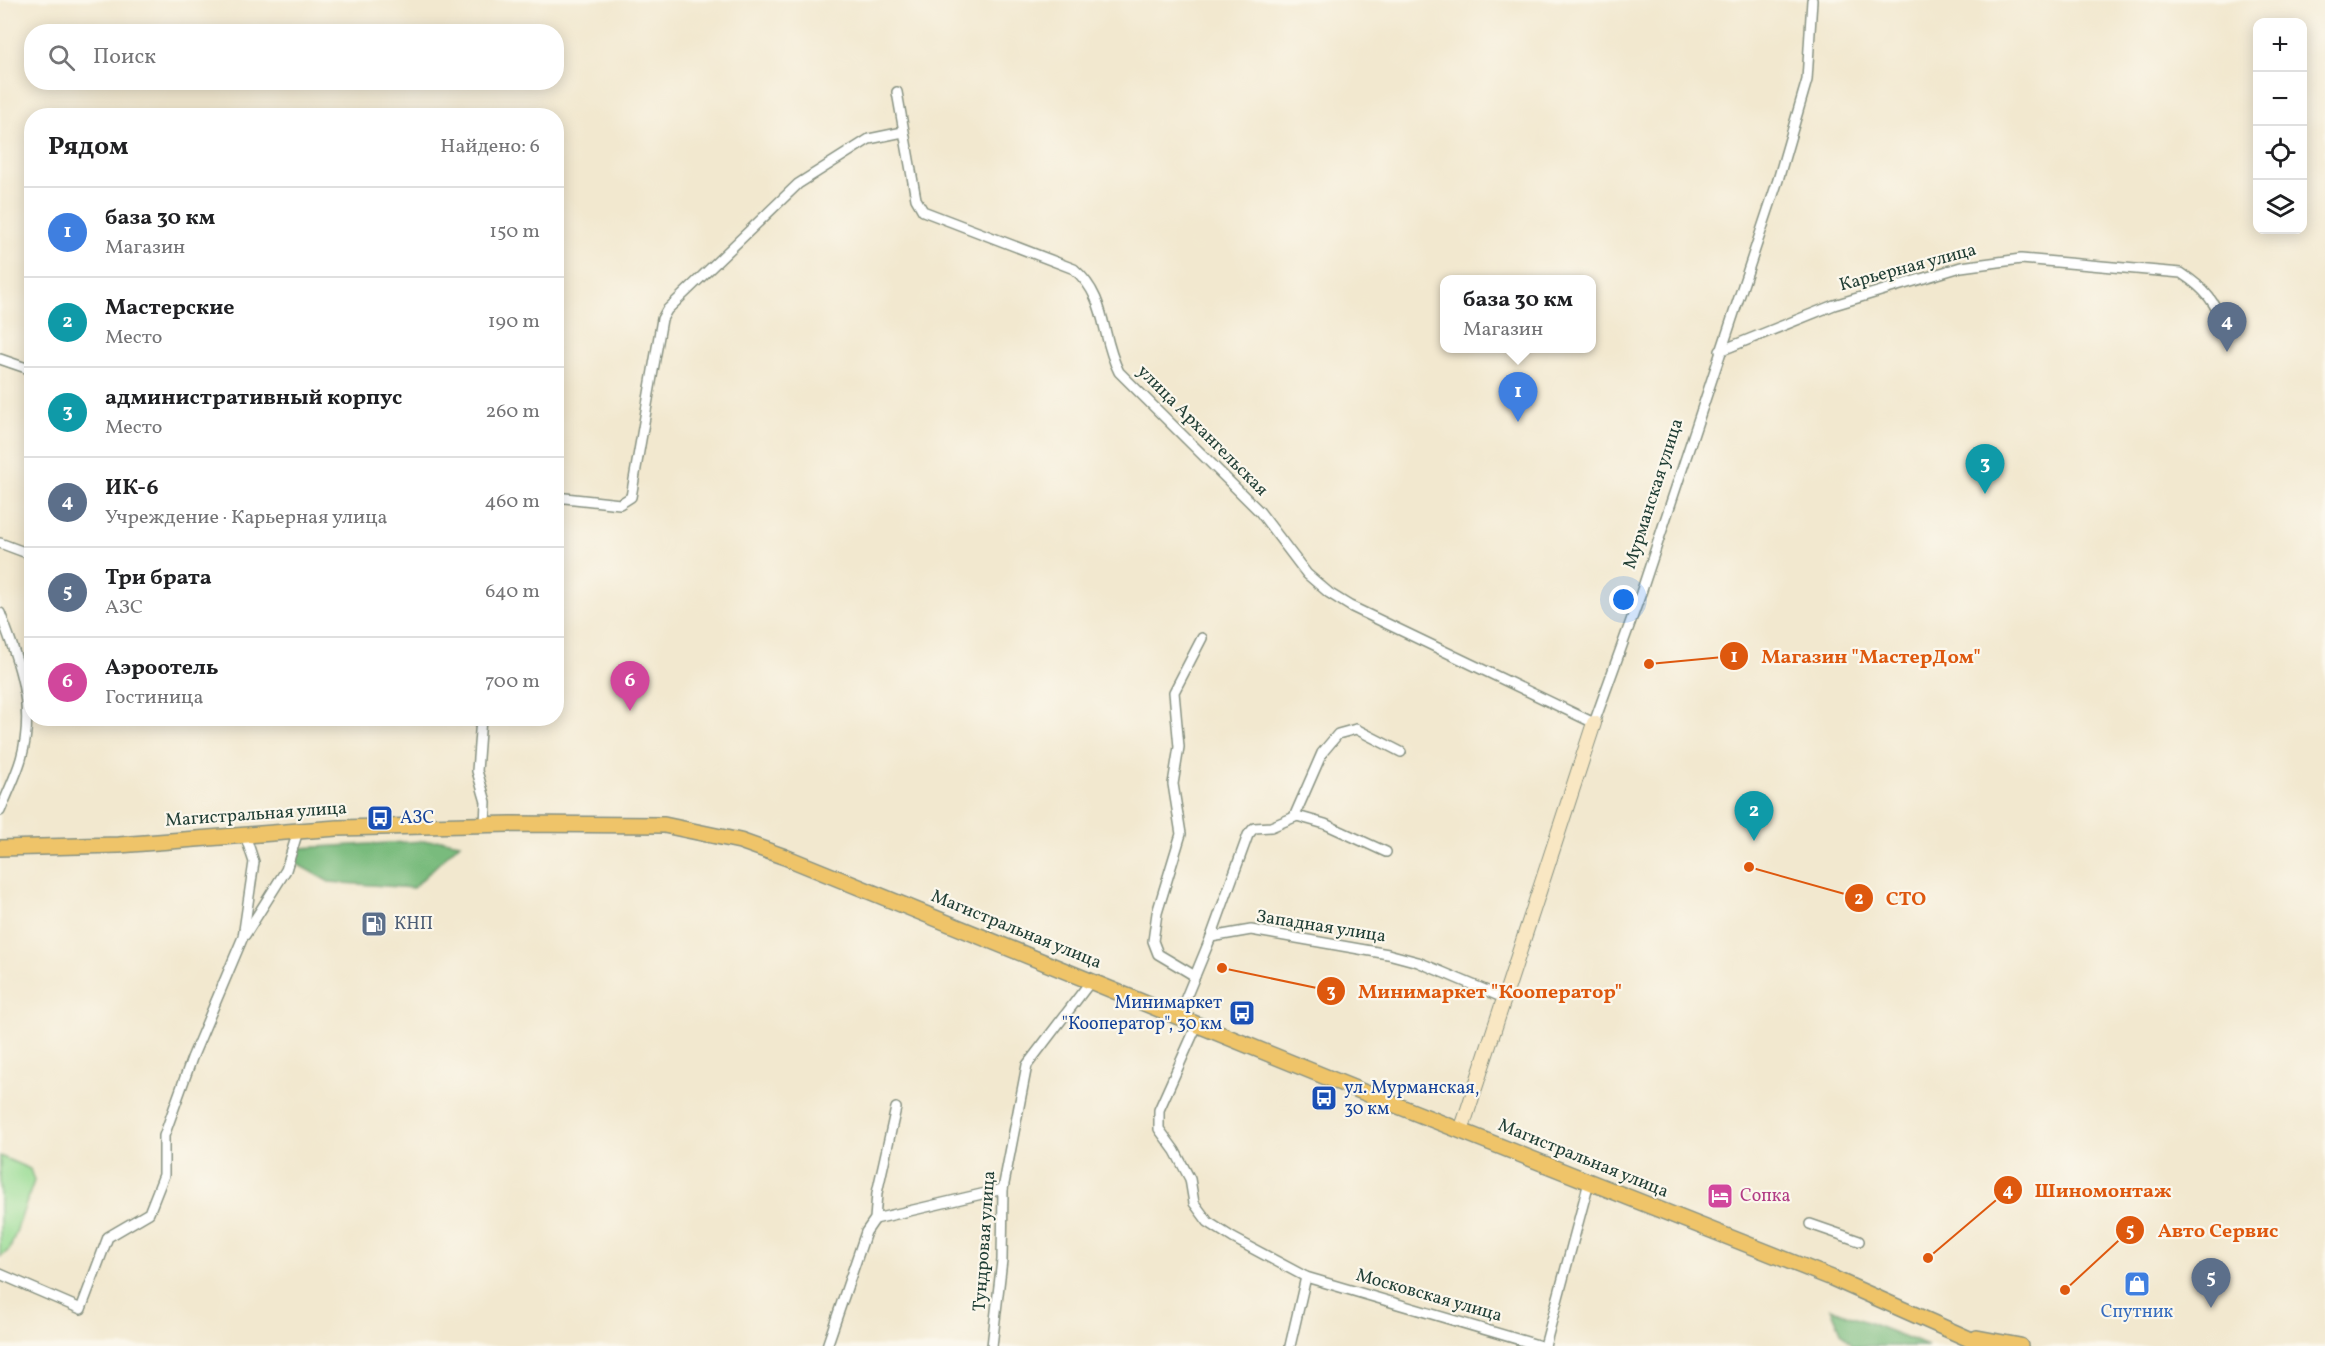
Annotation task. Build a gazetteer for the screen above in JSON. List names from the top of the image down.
{
  "streets": {
    "main road": ["Магистральная улица"],
    "street": [
      "Карьерная улица",
      "улица Архангельская",
      "Мурманская улица",
      "Западная улица",
      "Тундровая улица",
      "Московская улица"
    ]
  },
  "crossings": [
    ["Карьерная улица", "Мурманская улица"],
    ["улица Архангельская", "Мурманская улица"],
    ["Мурманская улица", "Магистральная улица"],
    ["Мурманская улица", "Западная улица"],
    ["Магистральная улица", "Тундровая улица"],
    ["Магистральная улица", "Московская улица"]
  ],
  "places": {
    "other": [
      "Магазин \"МастерДом\"",
      "СТО",
      "Минимаркет \"Кооператор\"",
      "Шиномонтаж",
      "Авто Сервис"
    ],
    "bus stop": ["АЗС", "Минимаркет \"Кооператор\", 30 км", "ул. Мурманская, 30 км"],
    "fuel station": ["КНП"],
    "hotel": ["Сопка"],
    "shop": ["Спутник"]
  },
  "page": {
    "map_buttons": ["+", "−"],
    "search": "Поиск",
    "heading": ["Рядом", "Найдено: 6"],
    "list": [
      {
        "mark": "1",
        "name": "база 30 км",
        "note": "Магазин",
        "value": "150 m"
      },
      {
        "mark": "2",
        "name": "Мастерские",
        "note": "Место",
        "value": "190 m"
      },
      {
        "mark": "3",
        "name": "административный корпус",
        "note": "Место",
        "value": "260 m"
      },
      {
        "mark": "4",
        "name": "ИК-6",
        "note": "Учреждение · Карьерная улица",
        "value": "460 m"
      },
      {
        "mark": "5",
        "name": "Три брата",
        "note": "АЗС",
        "value": "640 m"
      },
      {
        "mark": "6",
        "name": "Аэроотель",
        "note": "Гостиница",
        "value": "700 m"
      }
    ],
    "popup": ["база 30 км", "Магазин"],
    "pins": [
      "4",
      "1",
      "3",
      "6",
      "2",
      "5"
    ]
  }
}
